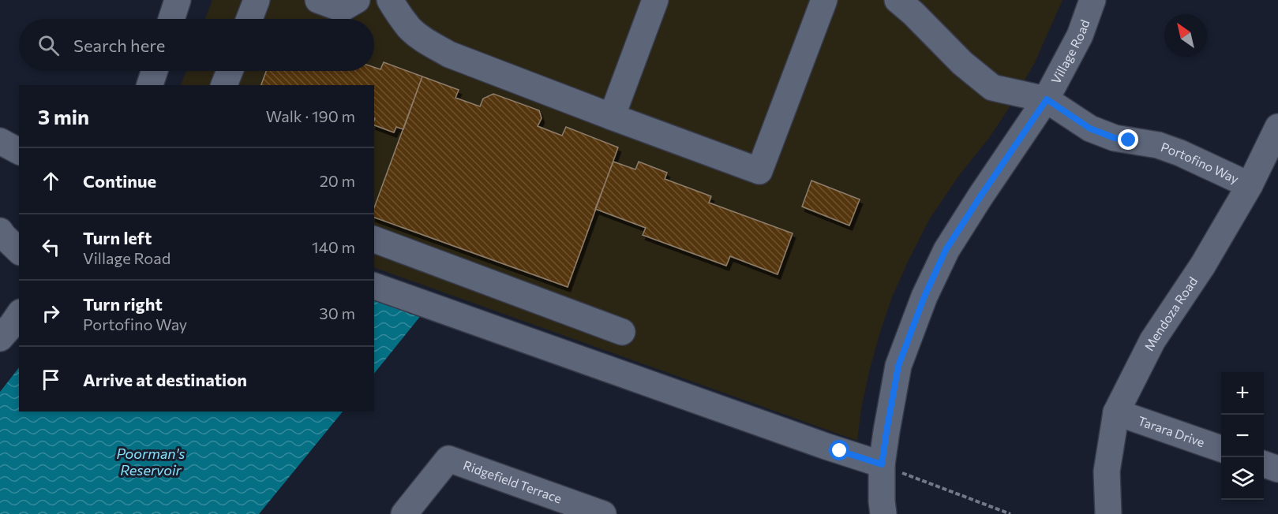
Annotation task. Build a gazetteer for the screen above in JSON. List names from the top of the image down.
{
  "streets": {
    "street": [
      "Village Road",
      "Portofino Way",
      "Mendoza Road",
      "Tarara Drive",
      "Ridgefield Terrace"
    ]
  },
  "crossings": [
    ["Village Road", "Portofino Way"],
    ["Portofino Way", "Mendoza Road"],
    ["Mendoza Road", "Tarara Drive"]
  ],
  "water": ["Poorman's Reservoir"],
  "north": "top left",
  "page": {
    "search": "Search here",
    "heading": ["3 min", "Walk · 190 m"],
    "list": [
      ["Continue", "20 m"],
      ["Turn left", "Village Road", "140 m"],
      ["Turn right", "Portofino Way", "30 m"],
      "Arrive at destination"
    ],
    "map_buttons": ["+", "−"]
  }
}
